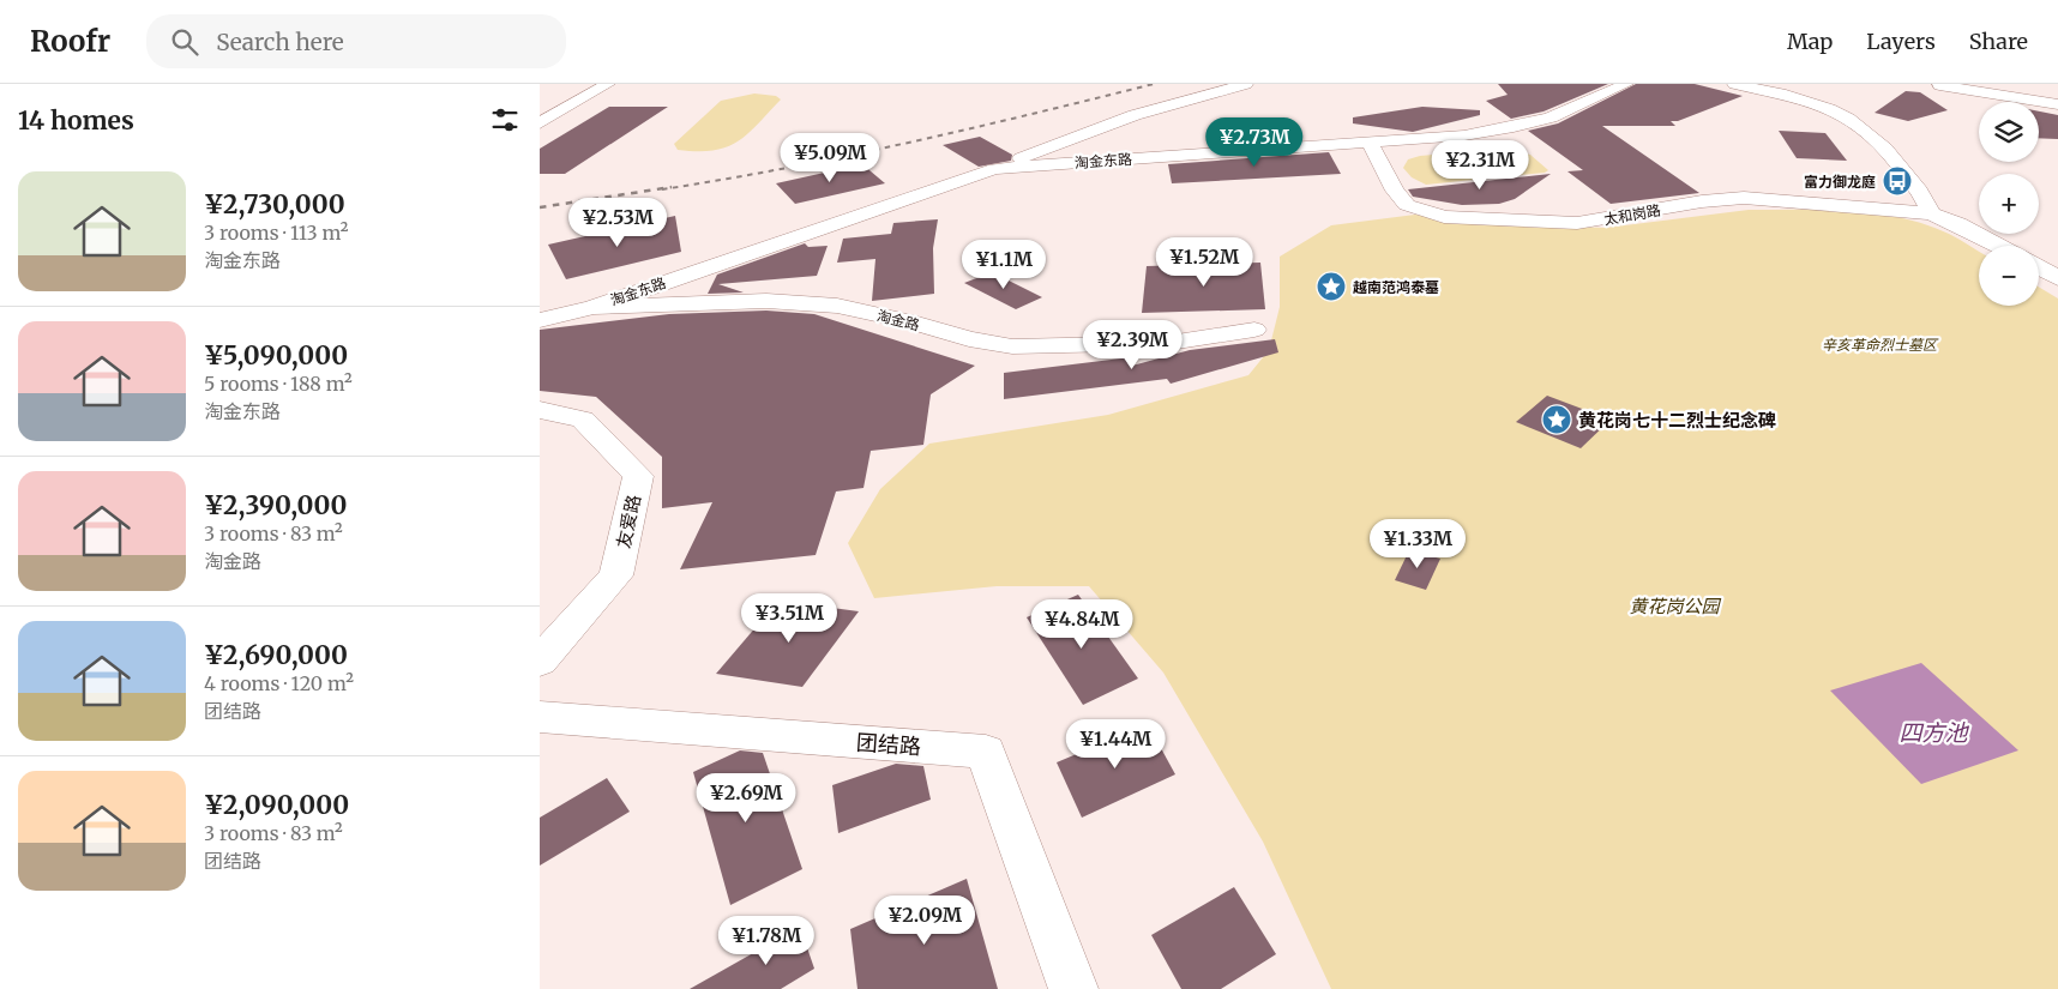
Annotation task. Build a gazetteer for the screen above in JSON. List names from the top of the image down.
{
  "streets": {
    "street": [
      "淘金东路",
      "太和岗路",
      "淘金路",
      "友爱路",
      "团结路"
    ]
  },
  "crossings": [
    ["淘金东路", "太和岗路"],
    ["淘金东路", "淘金路"]
  ],
  "water": ["四方池"],
  "parks": ["辛亥革命烈士墓区", "黄花岗公园"],
  "places": {
    "bus stop": ["富力御龙庭"],
    "place": ["越南范鸿泰墓", "黄花岗七十二烈士纪念碑"]
  },
  "page": {
    "header": "Roofr",
    "search": "Search here",
    "nav": ["Map", "Layers", "Share"],
    "heading": "14 homes",
    "map_buttons": ["+", "−"],
    "price": [
      "¥2.73M",
      "¥5.09M",
      "¥2.31M",
      "¥2.53M",
      "¥1.52M",
      "¥1.1M",
      "¥2.39M",
      "¥1.33M",
      "¥3.51M",
      "¥4.84M",
      "¥1.44M",
      "¥2.69M",
      "¥2.09M",
      "¥1.78M"
    ],
    "list": [
      {
        "name": "¥2,730,000",
        "note": "3 rooms · 113 m² · 淘金东路"
      },
      {
        "name": "¥5,090,000",
        "note": "5 rooms · 188 m² · 淘金东路"
      },
      {
        "name": "¥2,390,000",
        "note": "3 rooms · 83 m² · 淘金路"
      },
      {
        "name": "¥2,690,000",
        "note": "4 rooms · 120 m² · 团结路"
      },
      {
        "name": "¥2,090,000",
        "note": "3 rooms · 83 m² · 团结路"
      }
    ]
  }
}
